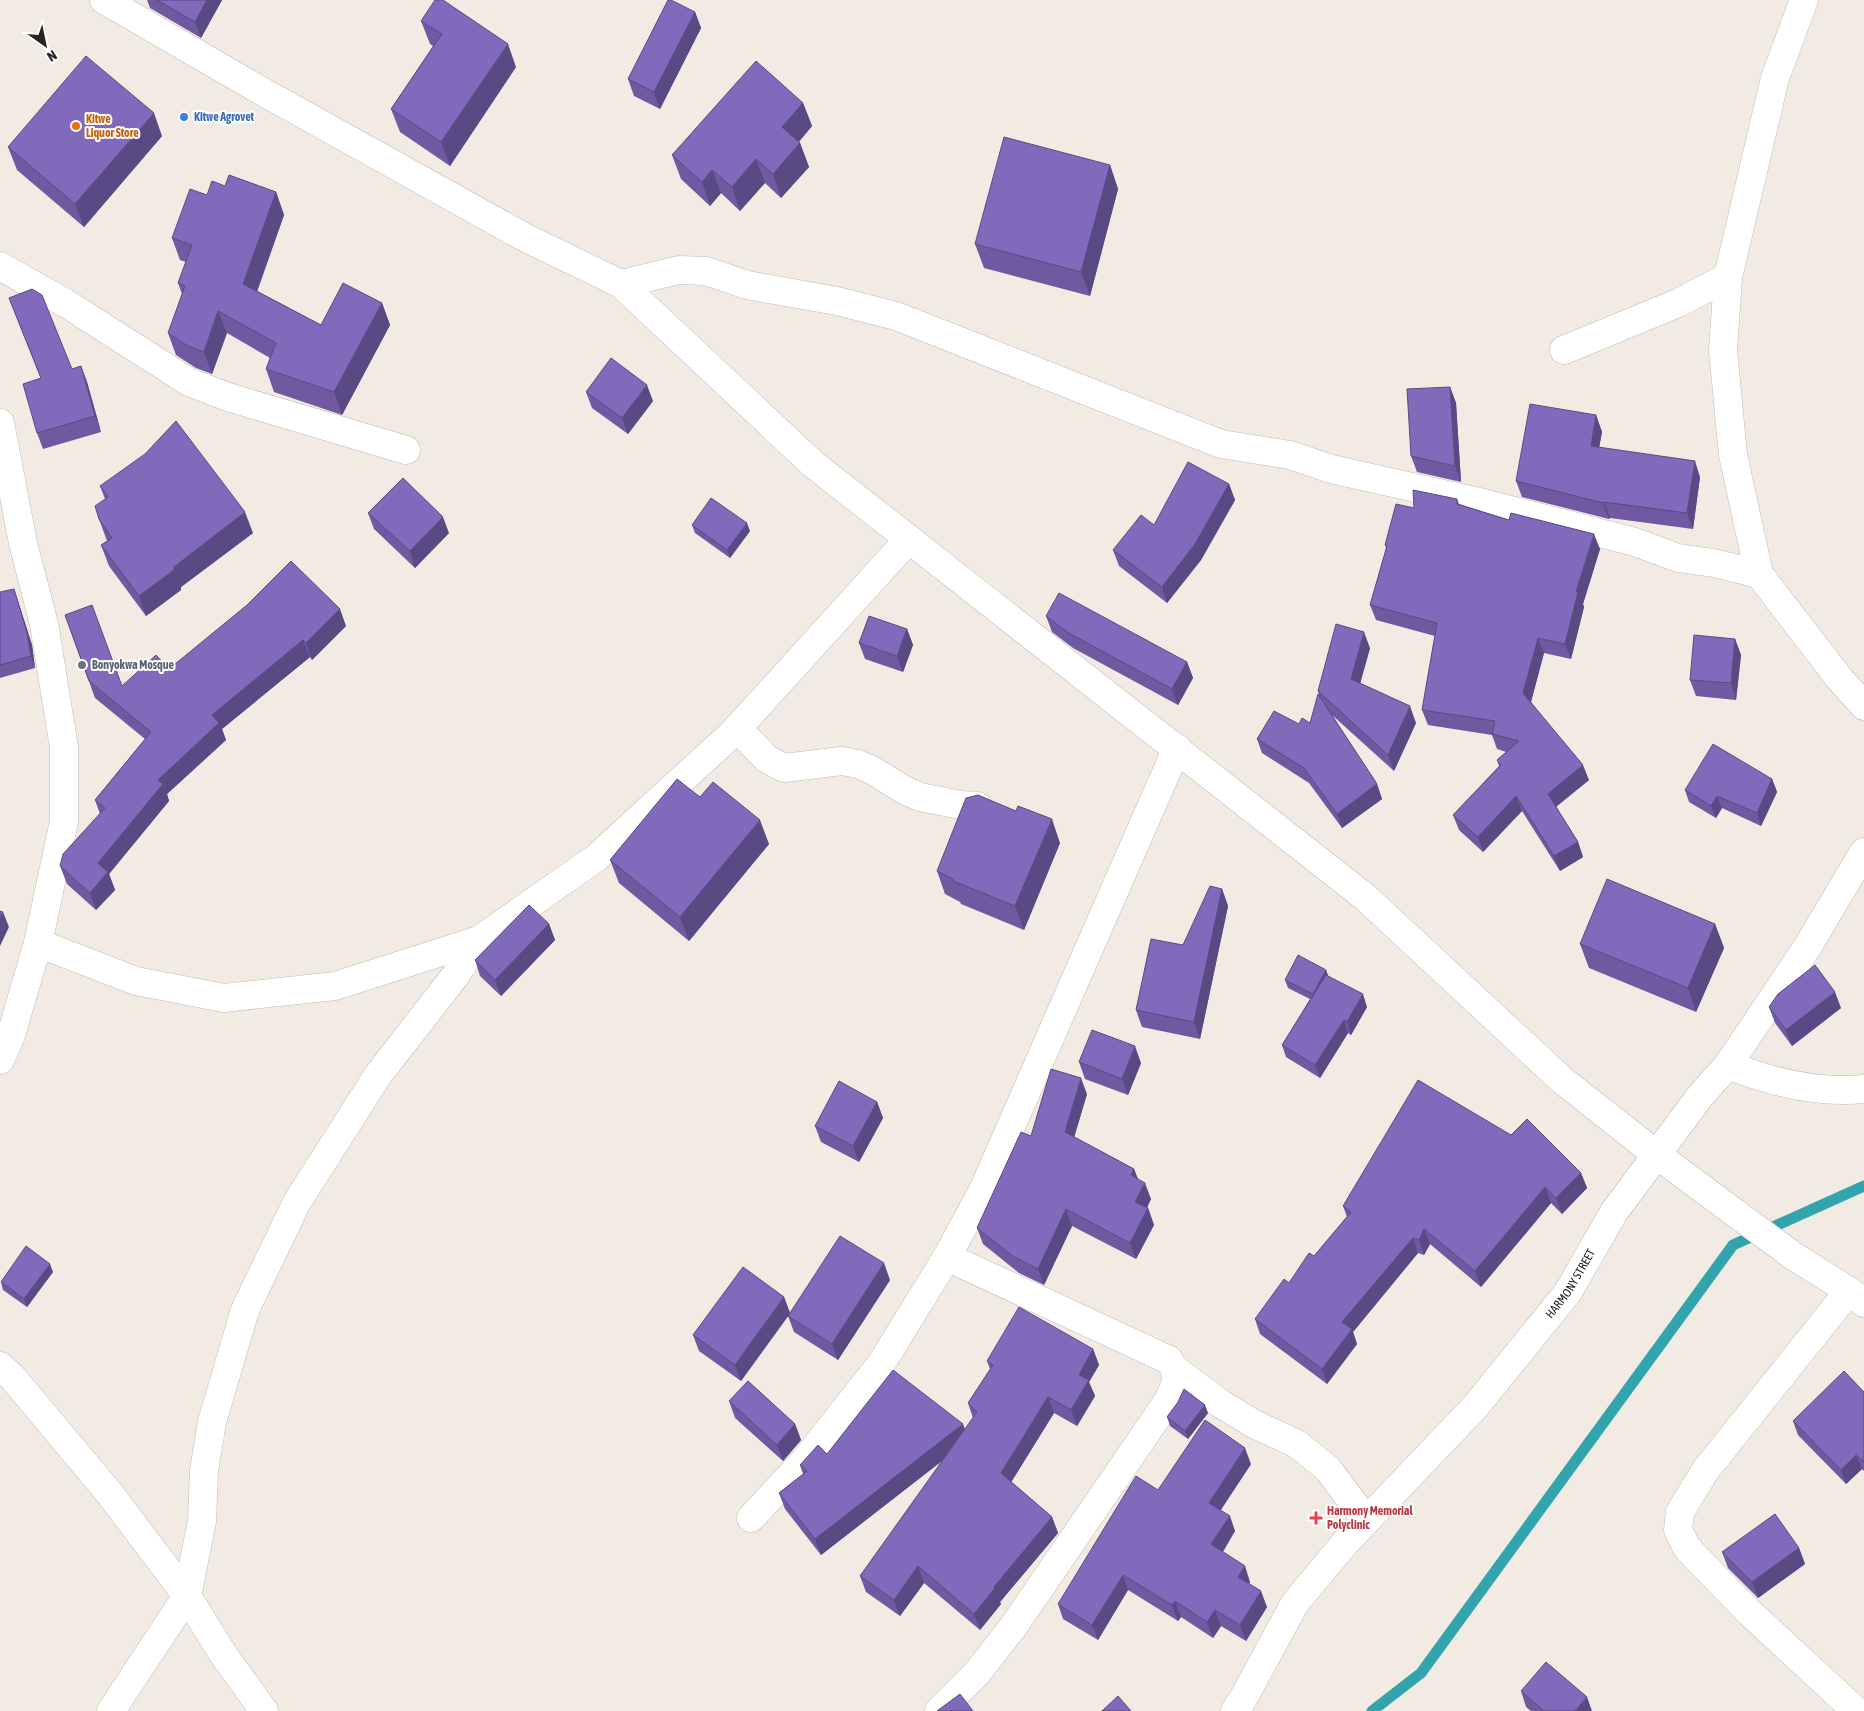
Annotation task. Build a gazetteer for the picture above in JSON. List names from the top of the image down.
{
  "streets": {
    "street": ["HARMONY STREET"]
  },
  "places": {
    "other": ["Kitwe Agrovet", "Kitwe Liquor Store", "Bonyokwa Mosque"],
    "health": ["Harmony Memorial Polyclinic"]
  },
  "north": "bottom right"
}
